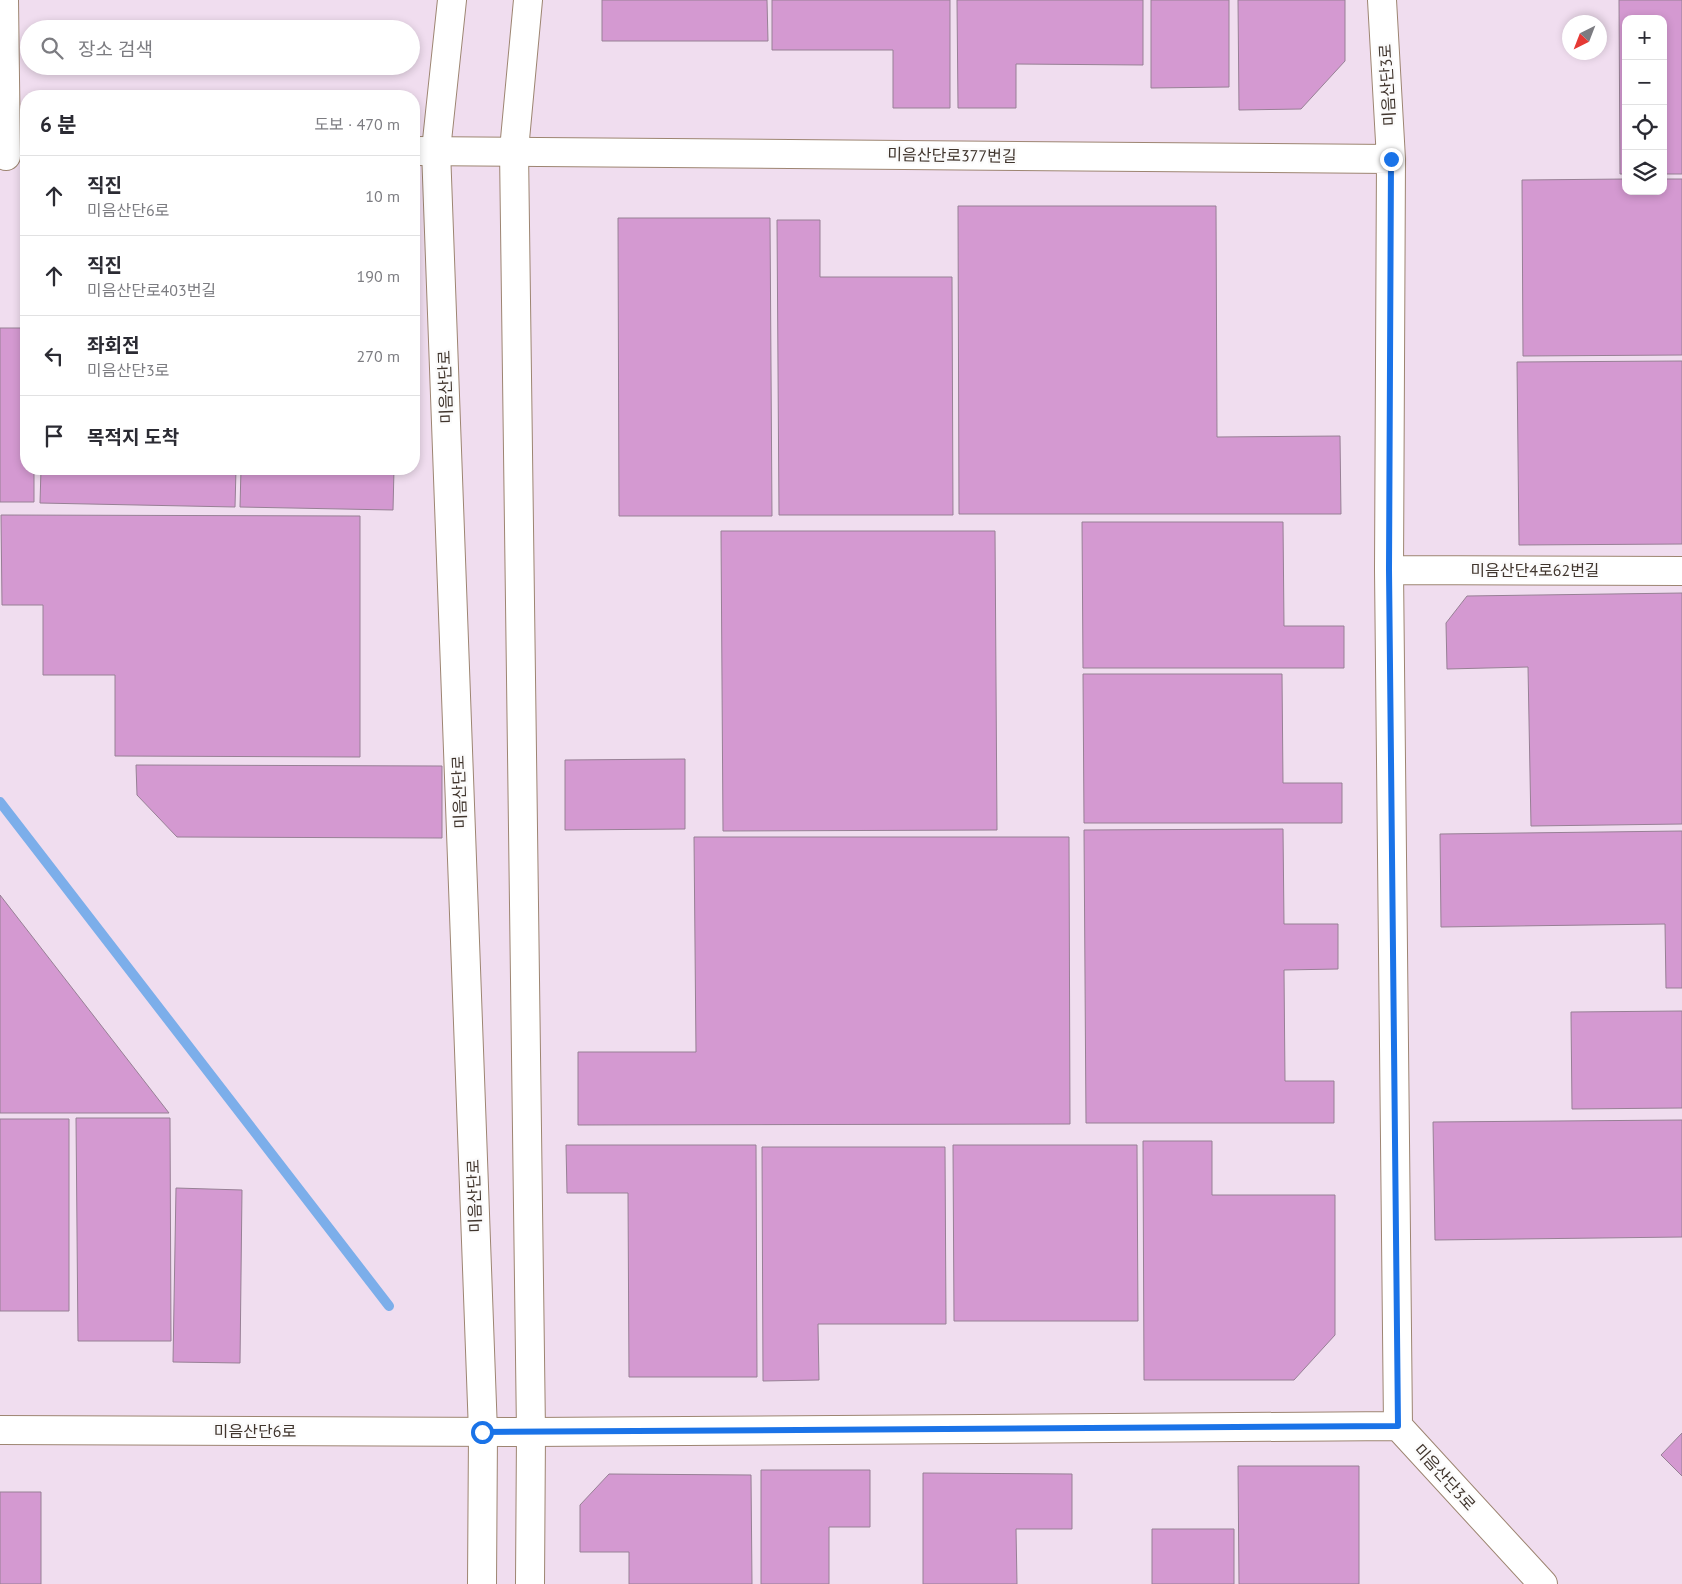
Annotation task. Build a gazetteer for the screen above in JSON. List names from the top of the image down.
{
  "streets": {
    "street": [
      "미음산단3로",
      "미음산단로377번길",
      "미음산단로",
      "미음산단4로62번길",
      "미음산단6로"
    ]
  },
  "crossings": [
    ["미음산단3로", "미음산단로377번길"],
    ["미음산단3로", "미음산단4로62번길"],
    ["미음산단3로", "미음산단6로"],
    ["미음산단로377번길", "미음산단로"],
    ["미음산단로", "미음산단6로"]
  ],
  "north": "bottom left",
  "page": {
    "map_buttons": ["+", "−"],
    "search": "장소 검색",
    "heading": ["6 분", "도보 · 470 m"],
    "list": [
      ["직진", "미음산단6로", "10 m"],
      ["직진", "미음산단로403번길", "190 m"],
      ["좌회전", "미음산단3로", "270 m"],
      "목적지 도착"
    ]
  }
}
